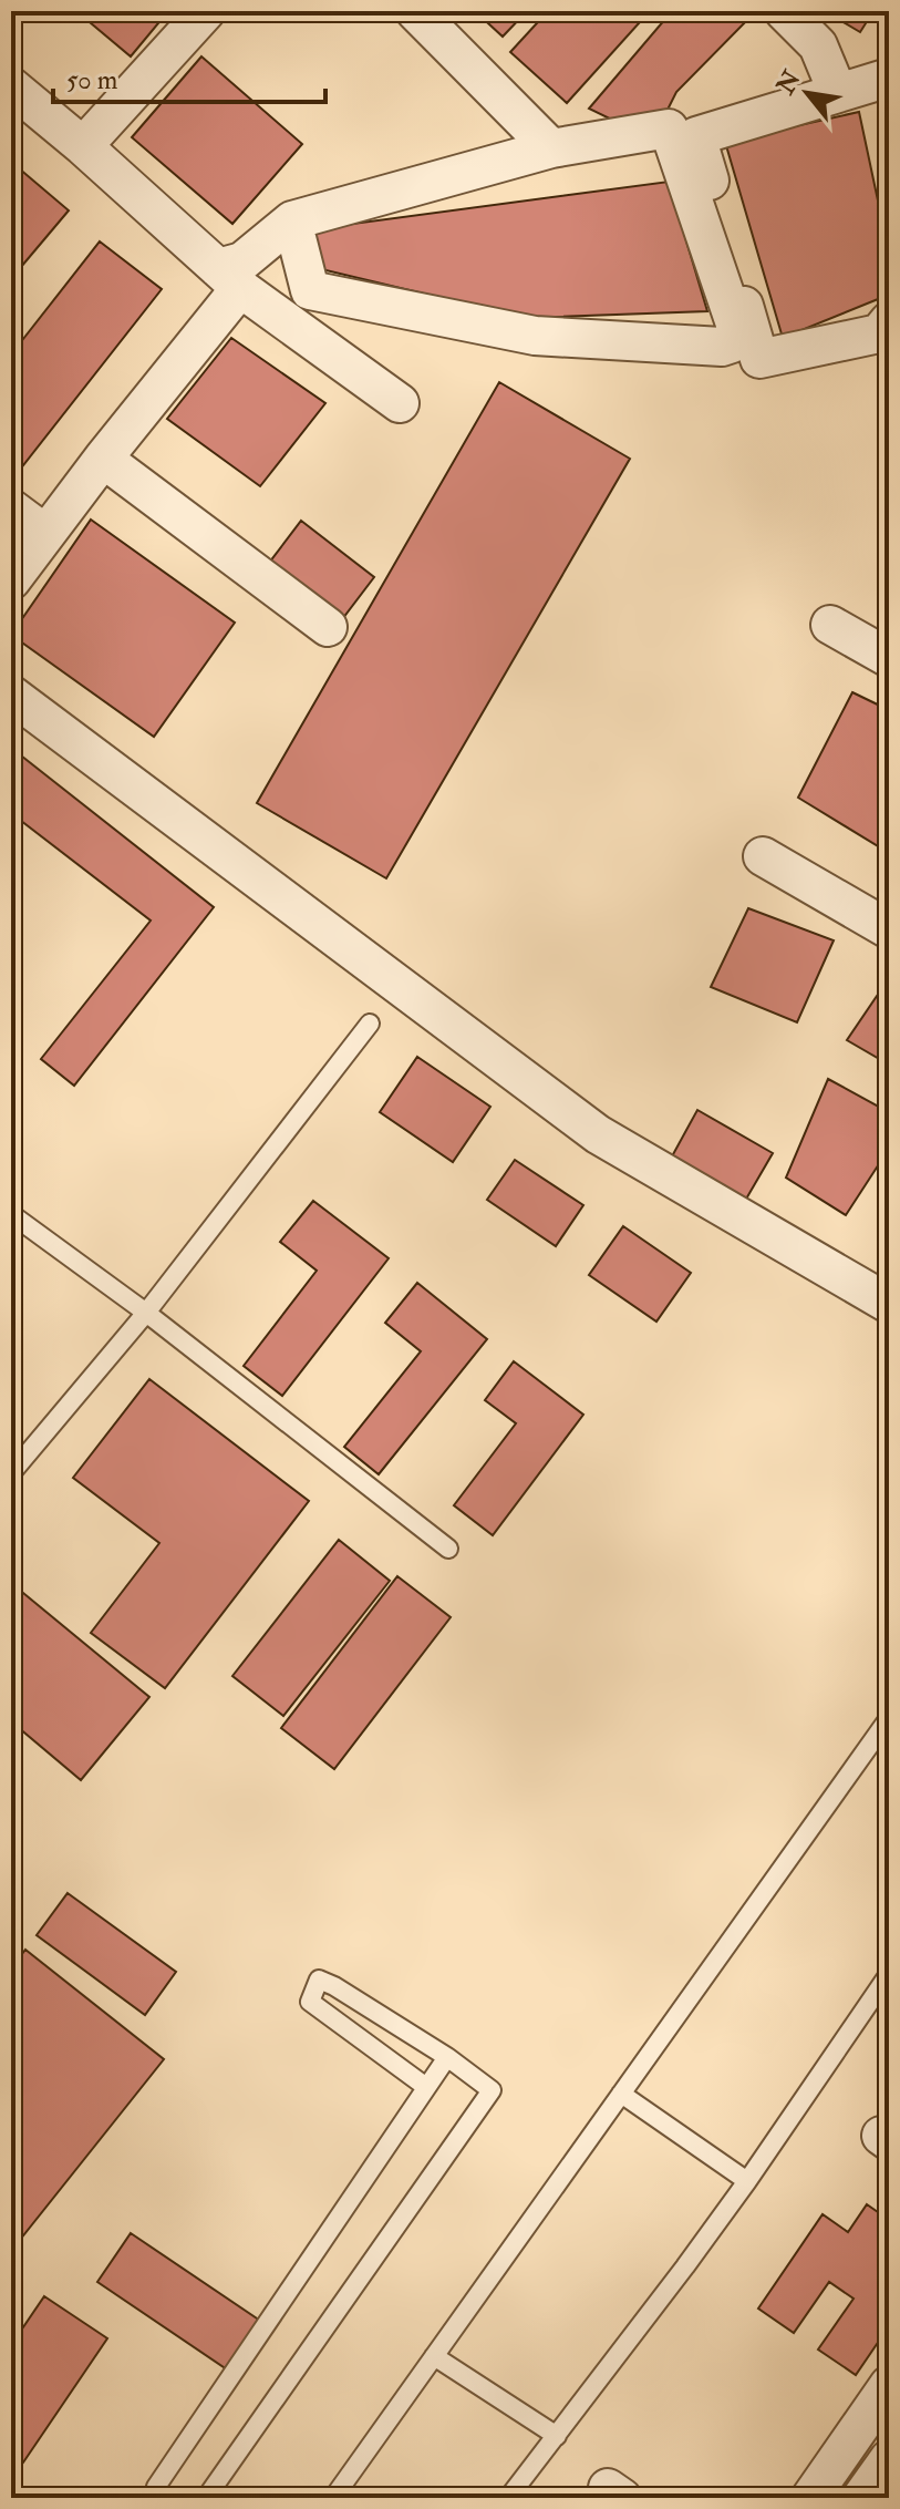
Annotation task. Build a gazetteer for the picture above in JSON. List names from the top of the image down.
{
  "scale_bar": "50 m",
  "north": "top left"
}
